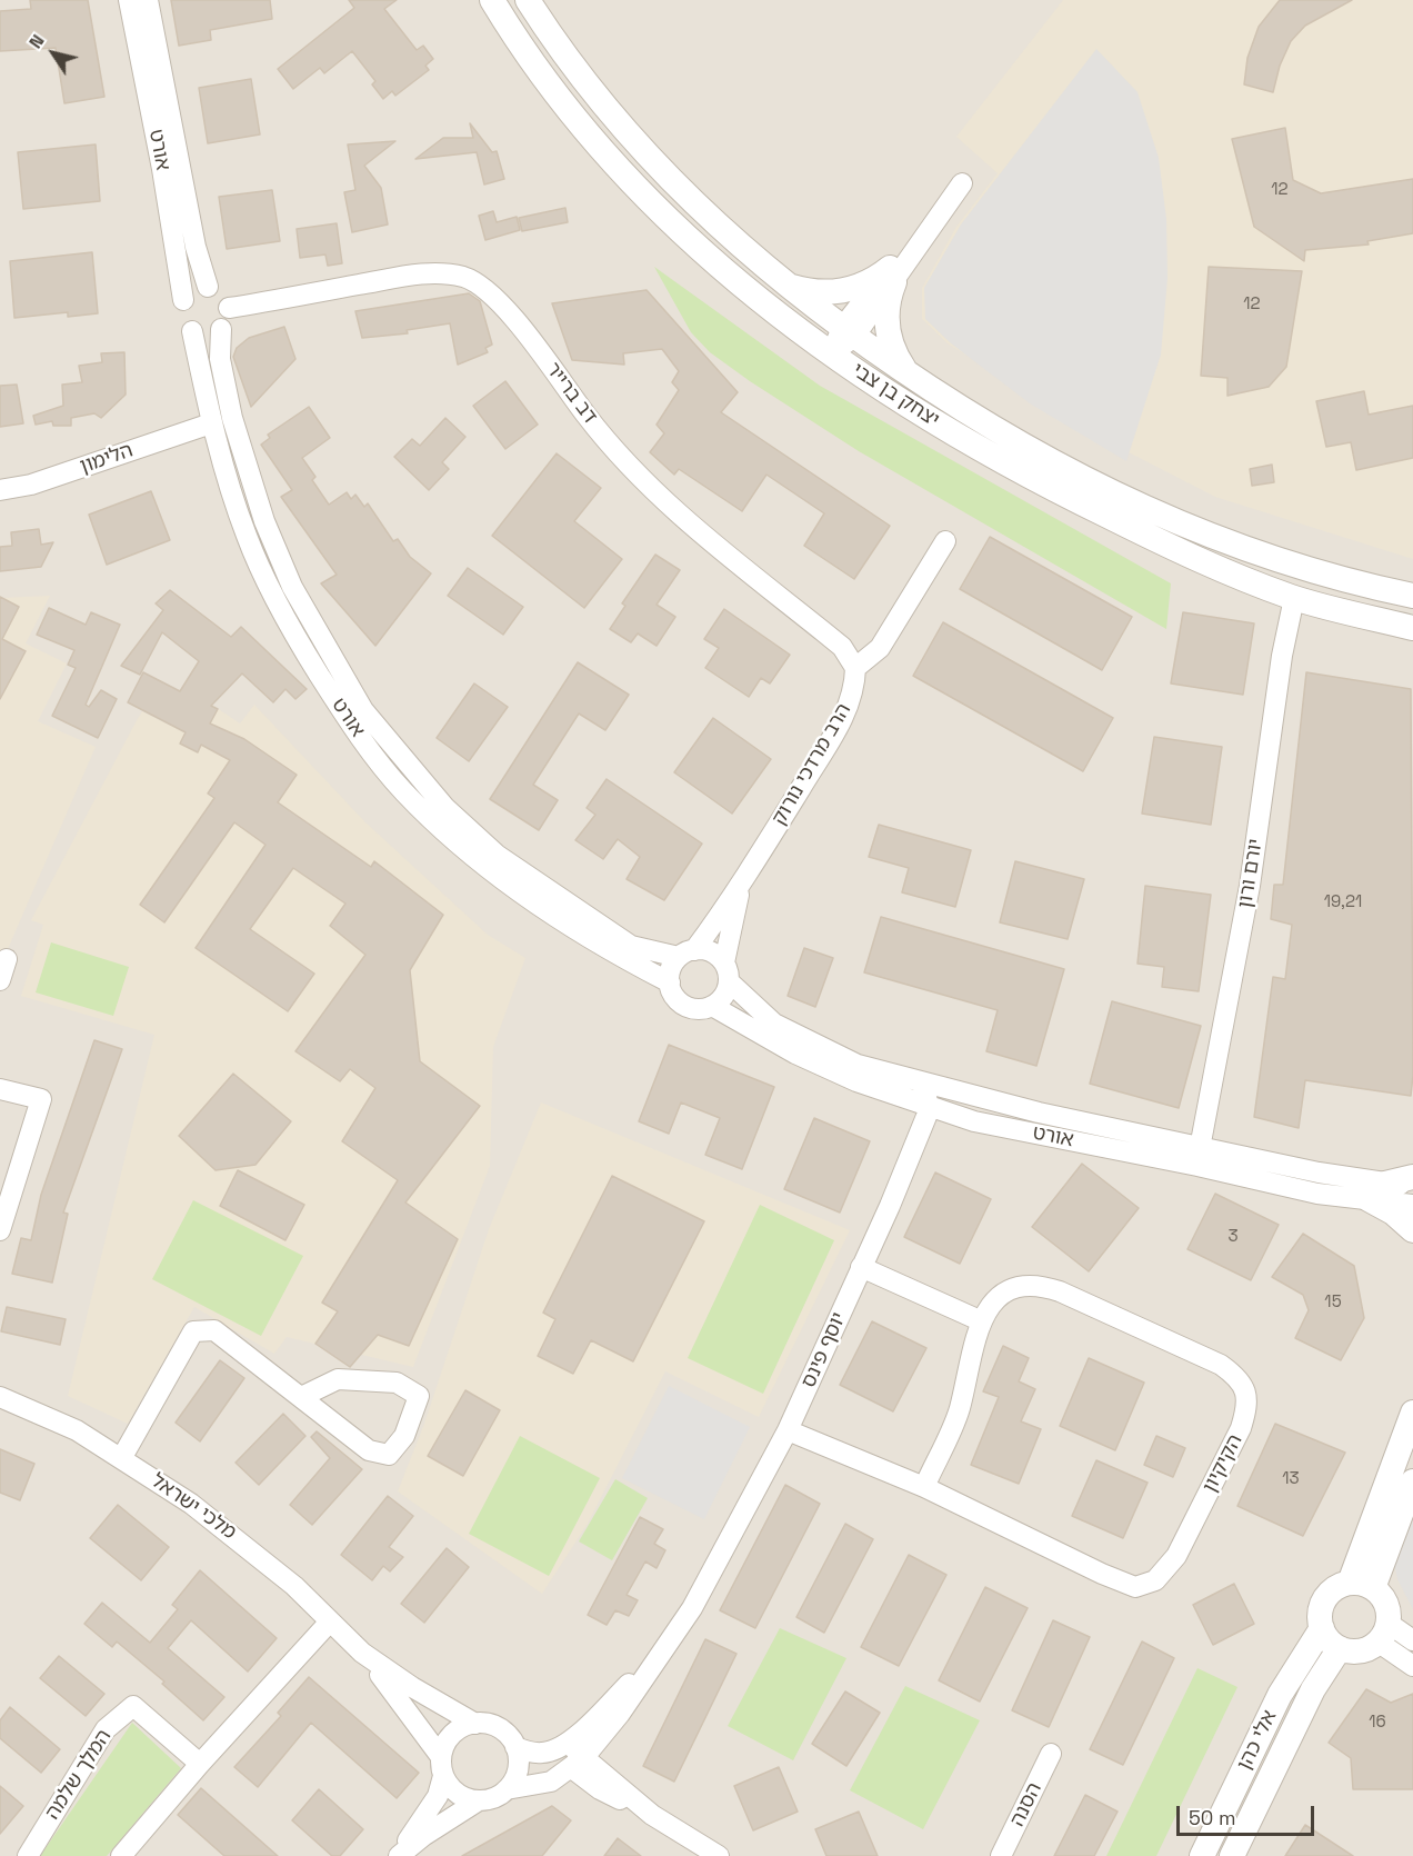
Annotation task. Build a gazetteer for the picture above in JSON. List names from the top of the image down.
{
  "streets": {
    "street": [
      "אורט",
      "דב ברייר",
      "יצחק בן צבי",
      "הלימון",
      "הרב מרדכי נורוק",
      "יורם ורון",
      "יוסף פינס",
      "הקיקיון",
      "מלכי ישראל",
      "אלי כהן",
      "המלך שלמה",
      "הסנה"
    ]
  },
  "crossings": [
    ["אורט", "דב ברייר"],
    ["אורט", "הלימון"],
    ["אורט", "הרב מרדכי נורוק"],
    ["אורט", "יורם ורון"],
    ["אורט", "יוסף פינס"],
    ["דב ברייר", "הרב מרדכי נורוק"],
    ["יצחק בן צבי", "יורם ורון"],
    ["יוסף פינס", "הקיקיון"],
    ["יוסף פינס", "מלכי ישראל"]
  ],
  "house_numbers": [
    "12",
    "12",
    "19,21",
    "3",
    "15",
    "13",
    "16"
  ],
  "scale_bar": "50 m",
  "north": "top left"
}
